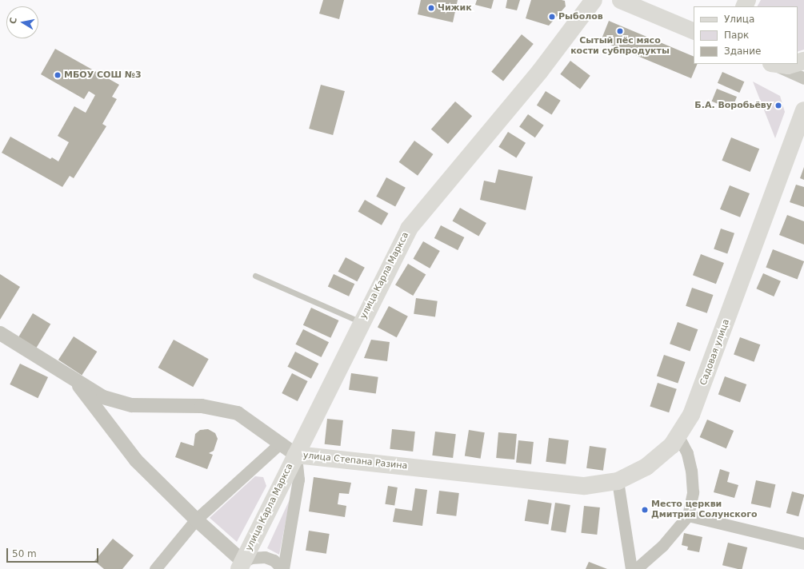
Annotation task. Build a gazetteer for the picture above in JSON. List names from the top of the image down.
{
  "streets": {
    "main road": ["улица Карла Маркса", "Садовая улица", "улица Степана Разина"]
  },
  "crossings": [
    ["улица Карла Маркса", "улица Степана Разина"],
    ["Садовая улица", "улица Степана Разина"]
  ],
  "places": [
    "Чижик",
    "Рыболов",
    "Сытый пёс мясо кости субпродукты",
    "МБОУ СОШ №3",
    "Б.А. Воробьёву",
    "Место церкви Дмитрия Солунского"
  ],
  "legend": ["Улица", "Парк", "Здание"],
  "scale_bar": "50 m",
  "north": "left"
}
